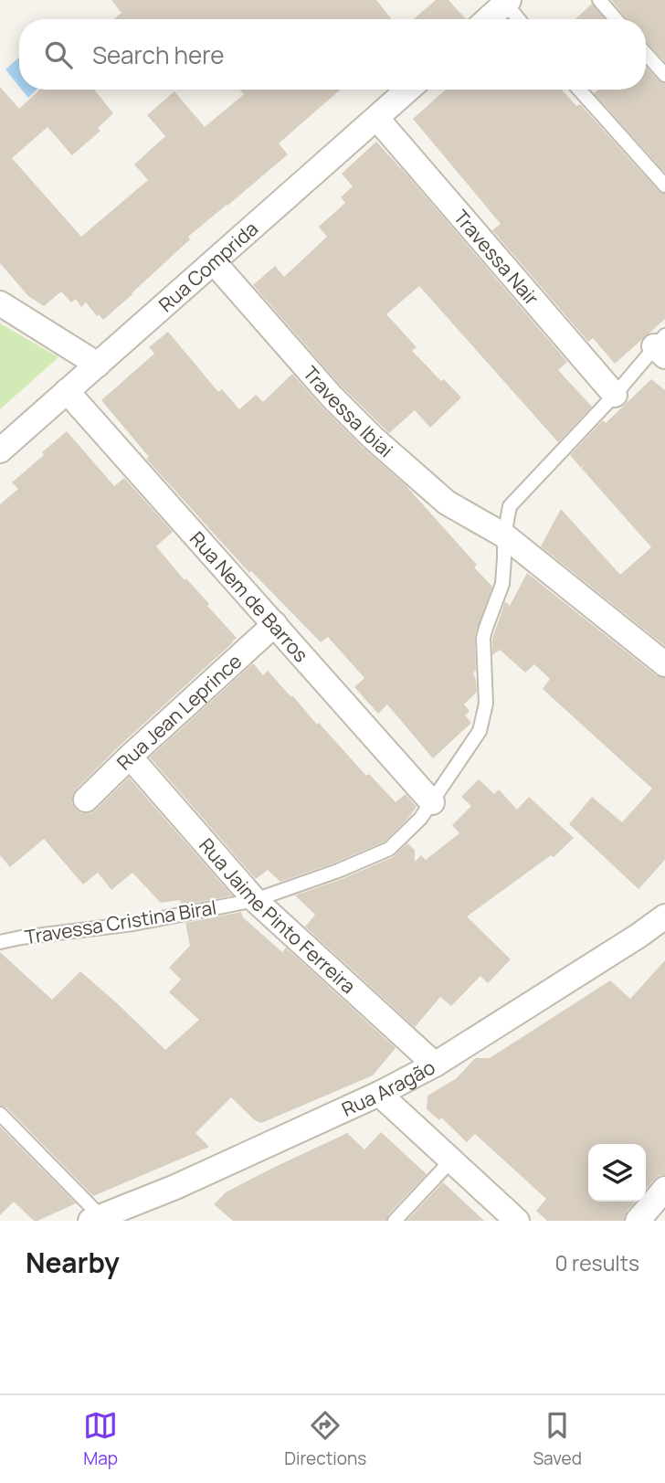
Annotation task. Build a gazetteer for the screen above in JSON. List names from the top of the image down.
{
  "streets": {
    "street": [
      "Travessa Nair",
      "Rua Comprida",
      "Travessa Ibiai",
      "Rua Nem de Barros",
      "Rua Jean Leprince",
      "Rua Jaime Pinto Ferreira",
      "Rua Aragão"
    ],
    "lane": ["Travessa Cristina Biral"]
  },
  "crossings": [
    ["Travessa Nair", "Rua Comprida"],
    ["Travessa Nair", "Travessa Cristina Biral"],
    ["Rua Comprida", "Travessa Ibiai"],
    ["Rua Comprida", "Rua Nem de Barros"],
    ["Travessa Ibiai", "Travessa Cristina Biral"],
    ["Rua Nem de Barros", "Rua Jean Leprince"],
    ["Rua Nem de Barros", "Travessa Cristina Biral"],
    ["Rua Jean Leprince", "Rua Jaime Pinto Ferreira"],
    ["Rua Jaime Pinto Ferreira", "Travessa Cristina Biral"],
    ["Rua Jaime Pinto Ferreira", "Rua Aragão"]
  ],
  "page": {
    "search": "Search here",
    "heading": ["Nearby", "0 results"],
    "nav": ["Map", "Directions", "Saved"]
  }
}
